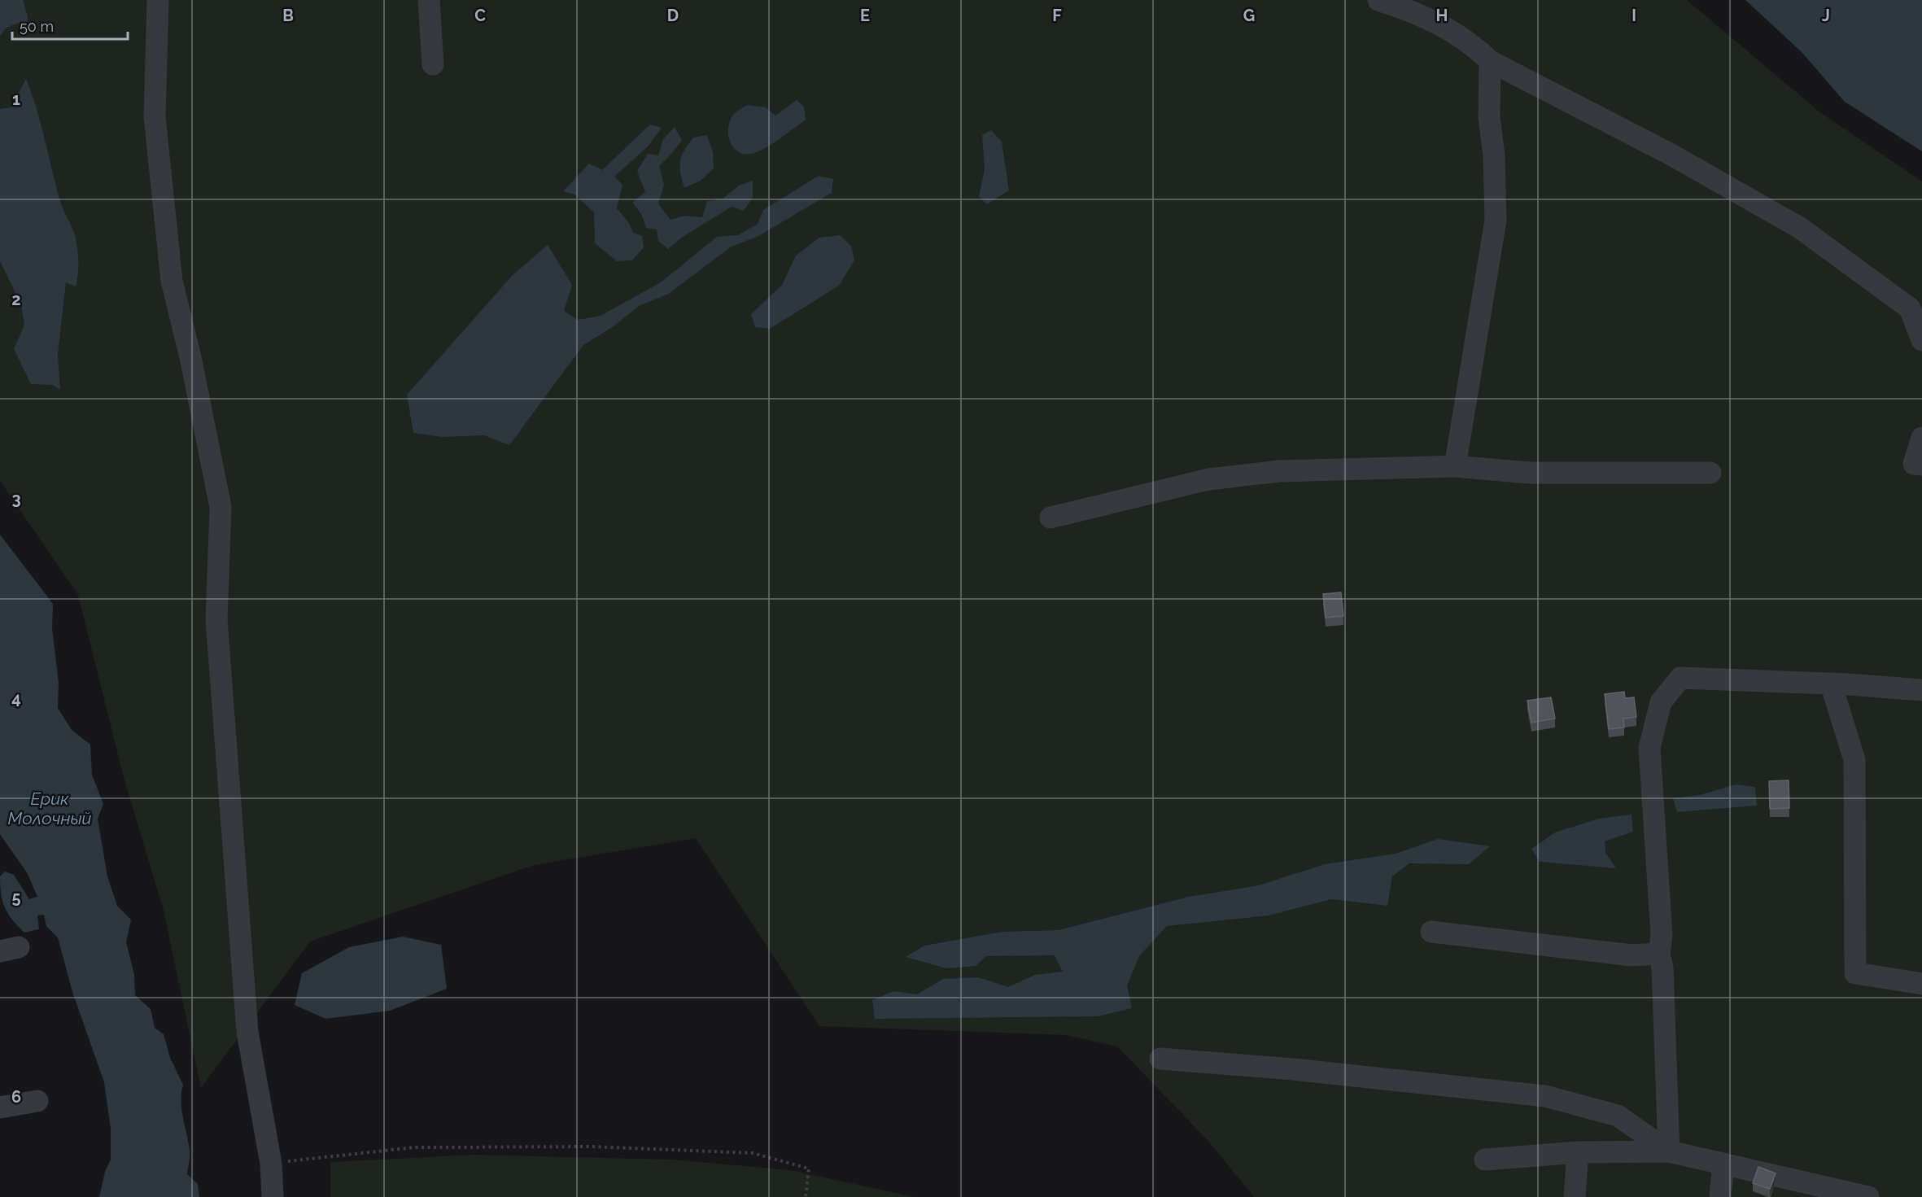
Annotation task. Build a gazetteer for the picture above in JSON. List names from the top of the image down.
{
  "water": ["Ерик Молочный"],
  "scale_bar": "50 m",
  "grid": {
    "columns": [
      "B",
      "C",
      "D",
      "E",
      "F",
      "G",
      "H",
      "I",
      "J"
    ],
    "rows": [
      "1",
      "2",
      "3",
      "4",
      "5",
      "6"
    ]
  }
}
